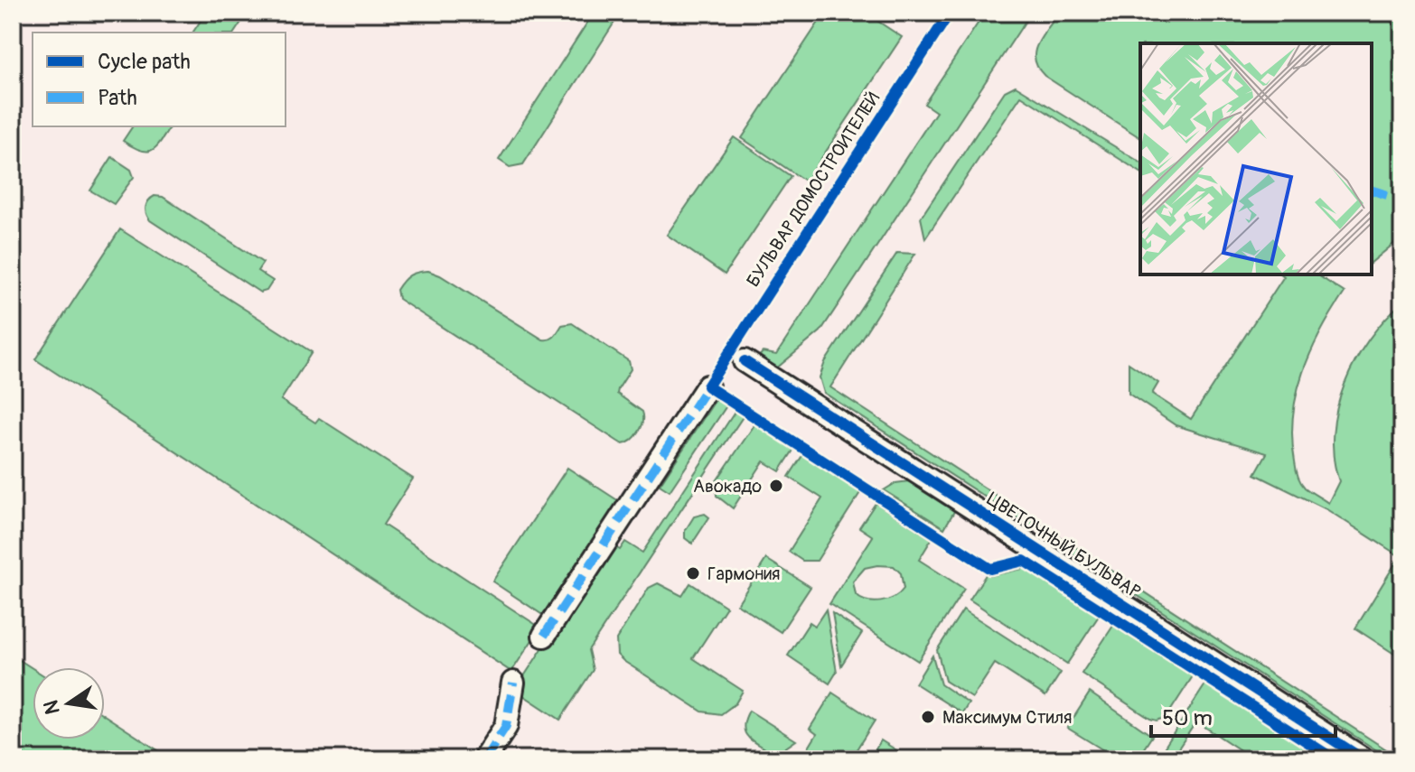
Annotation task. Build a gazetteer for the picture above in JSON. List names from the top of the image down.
{
  "streets": {
    "street": ["ЦВЕТОЧНЫЙ БУЛЬВАР"],
    "cycle path": ["БУЛЬВАР ДОМОСТРОИТЕЛЕЙ"]
  },
  "places": ["Авокадо", "Гармония", "Максимум Стиля"],
  "legend": ["Cycle path", "Path"],
  "scale_bar": "50 m",
  "north": "left"
}
